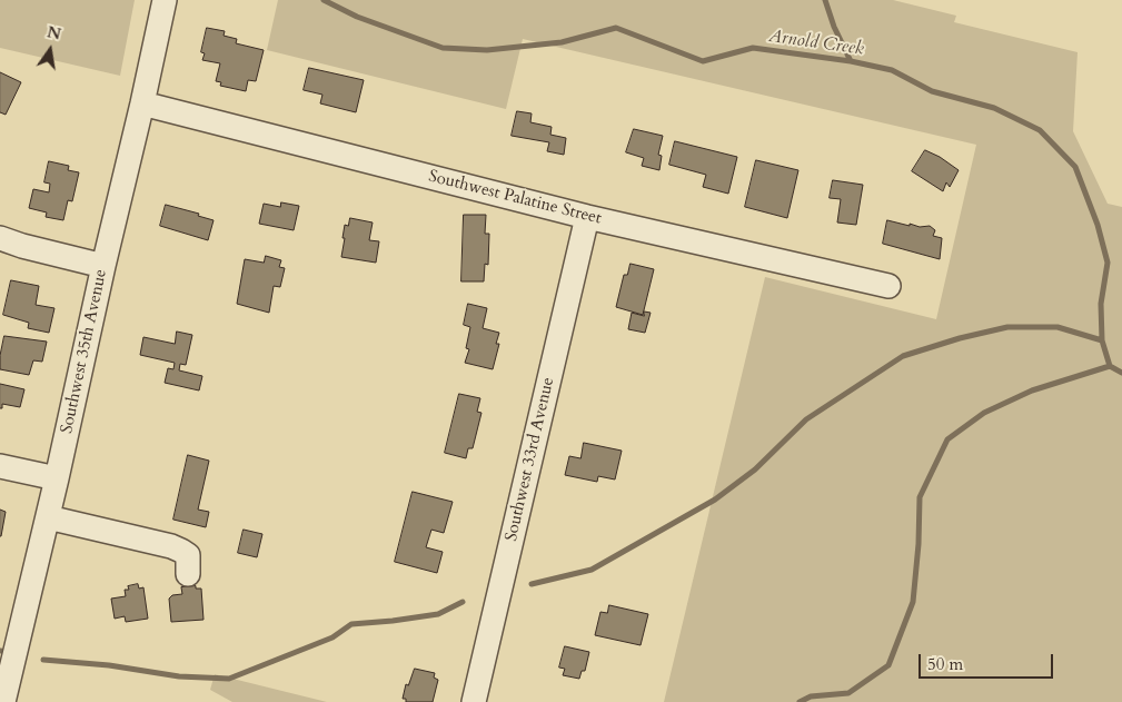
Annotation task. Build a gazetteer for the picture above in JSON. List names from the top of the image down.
{
  "streets": {
    "street": ["Southwest Palatine Street", "Southwest 35th Avenue", "Southwest 33rd Avenue"]
  },
  "crossings": [
    ["Southwest Palatine Street", "Southwest 35th Avenue"],
    ["Southwest Palatine Street", "Southwest 33rd Avenue"]
  ],
  "water": ["Arnold Creek"],
  "scale_bar": "50 m",
  "north": "top"
}
